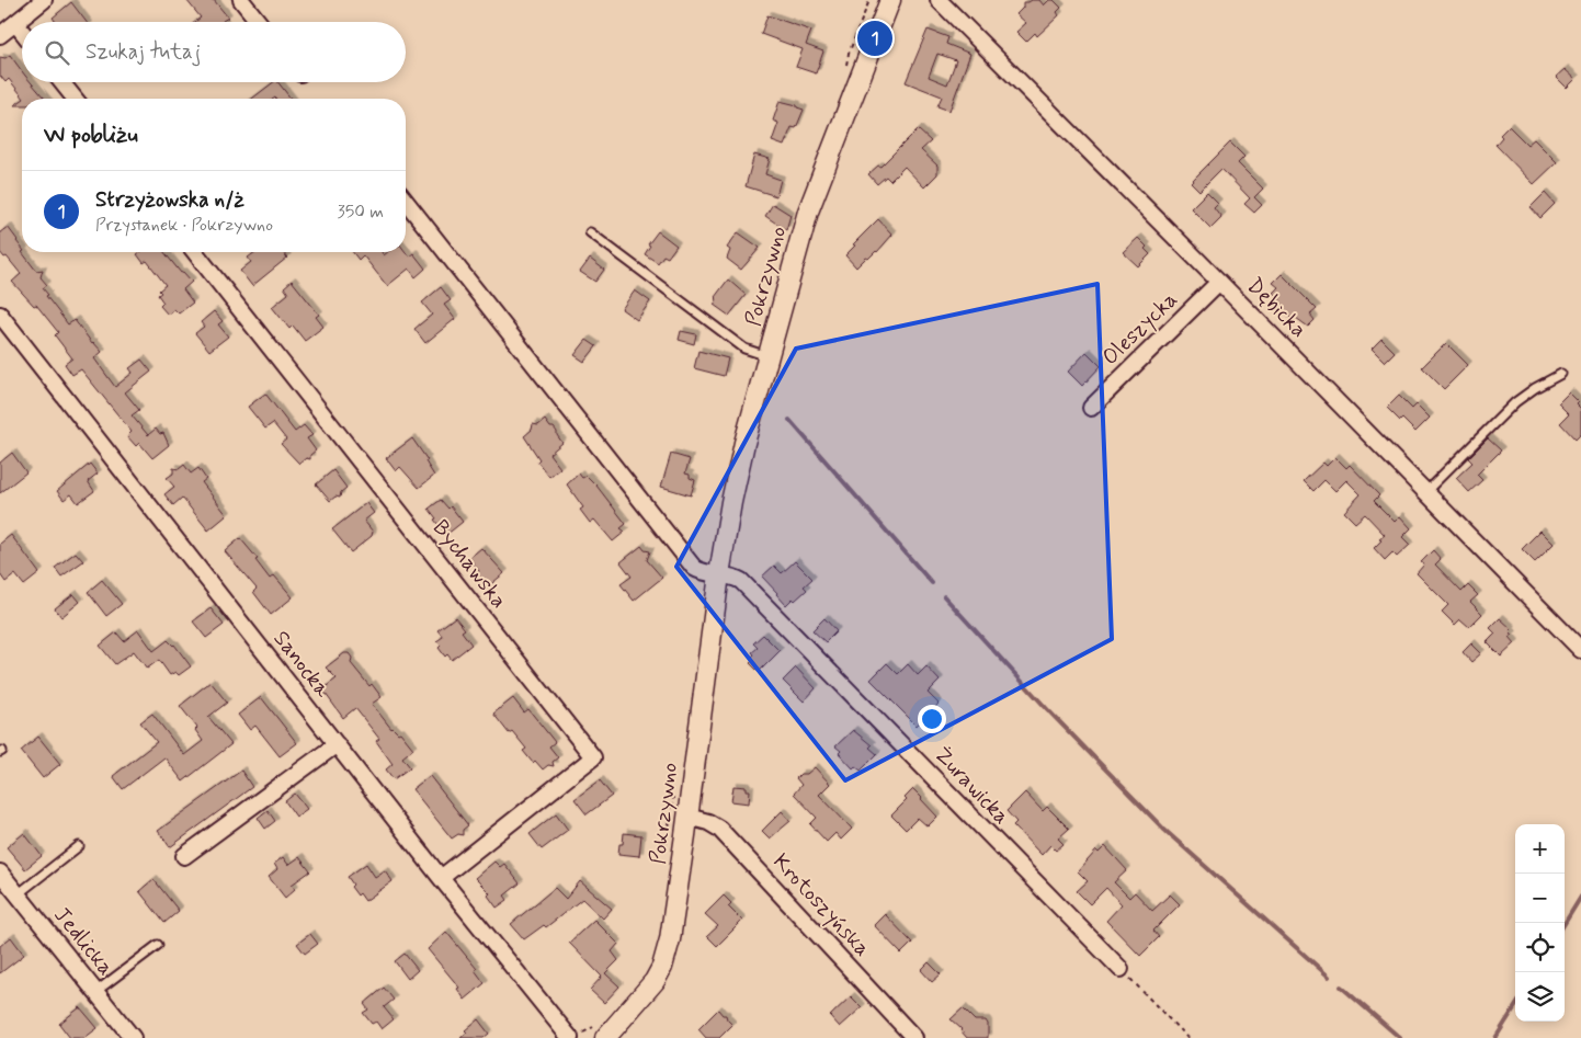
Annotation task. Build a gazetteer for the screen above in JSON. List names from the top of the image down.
{
  "streets": {
    "street": [
      "Pokrzywno",
      "Dębicka",
      "Oleszycka",
      "Bychawska",
      "Sanocka",
      "Żurawicka",
      "Krotoszyńska",
      "Jedlicka"
    ]
  },
  "crossings": [
    ["Pokrzywno", "Żurawicka"],
    ["Pokrzywno", "Krotoszyńska"],
    ["Dębicka", "Oleszycka"],
    ["Bychawska", "Sanocka"]
  ],
  "page": {
    "pins": "1",
    "search": "Szukaj tutaj",
    "heading": "W pobliżu",
    "list": [
      {
        "mark": "1",
        "name": "Strzyżowska n/ż",
        "note": "Przystanek · Pokrzywno",
        "value": "350 m"
      }
    ],
    "map_buttons": ["+", "−"]
  }
}
